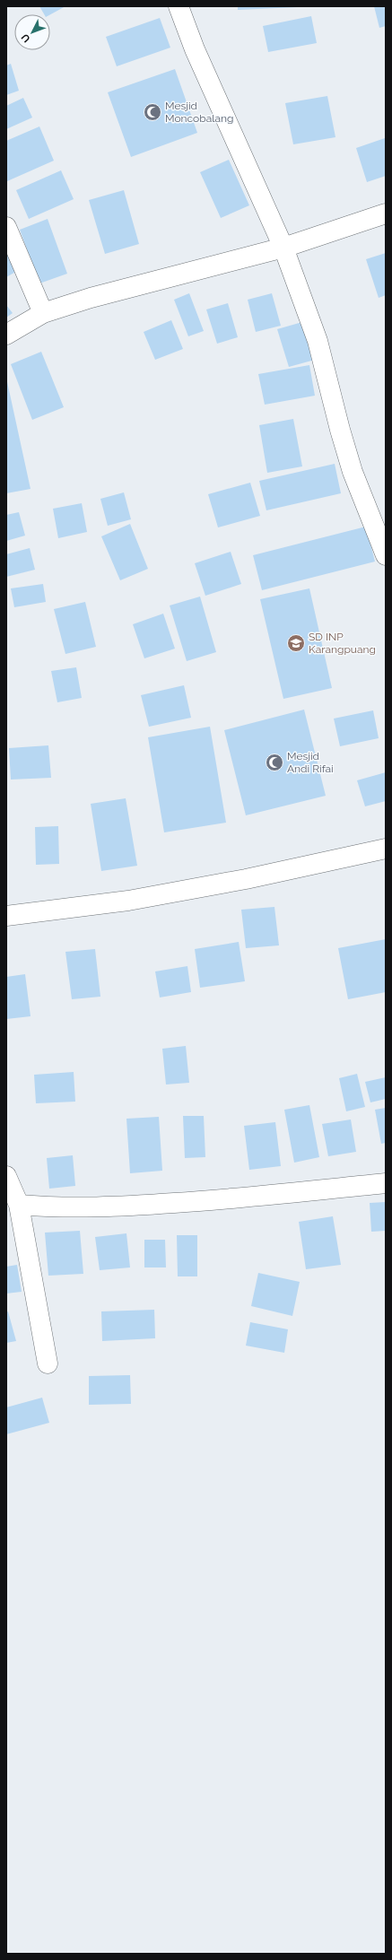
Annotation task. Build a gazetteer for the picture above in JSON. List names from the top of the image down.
{
  "places": {
    "mosque": ["Mesjid Moncobalang", "Mesjid Andi Rifai"],
    "school or university": ["SD INP Karangpuang"]
  },
  "north": "bottom left"
}
